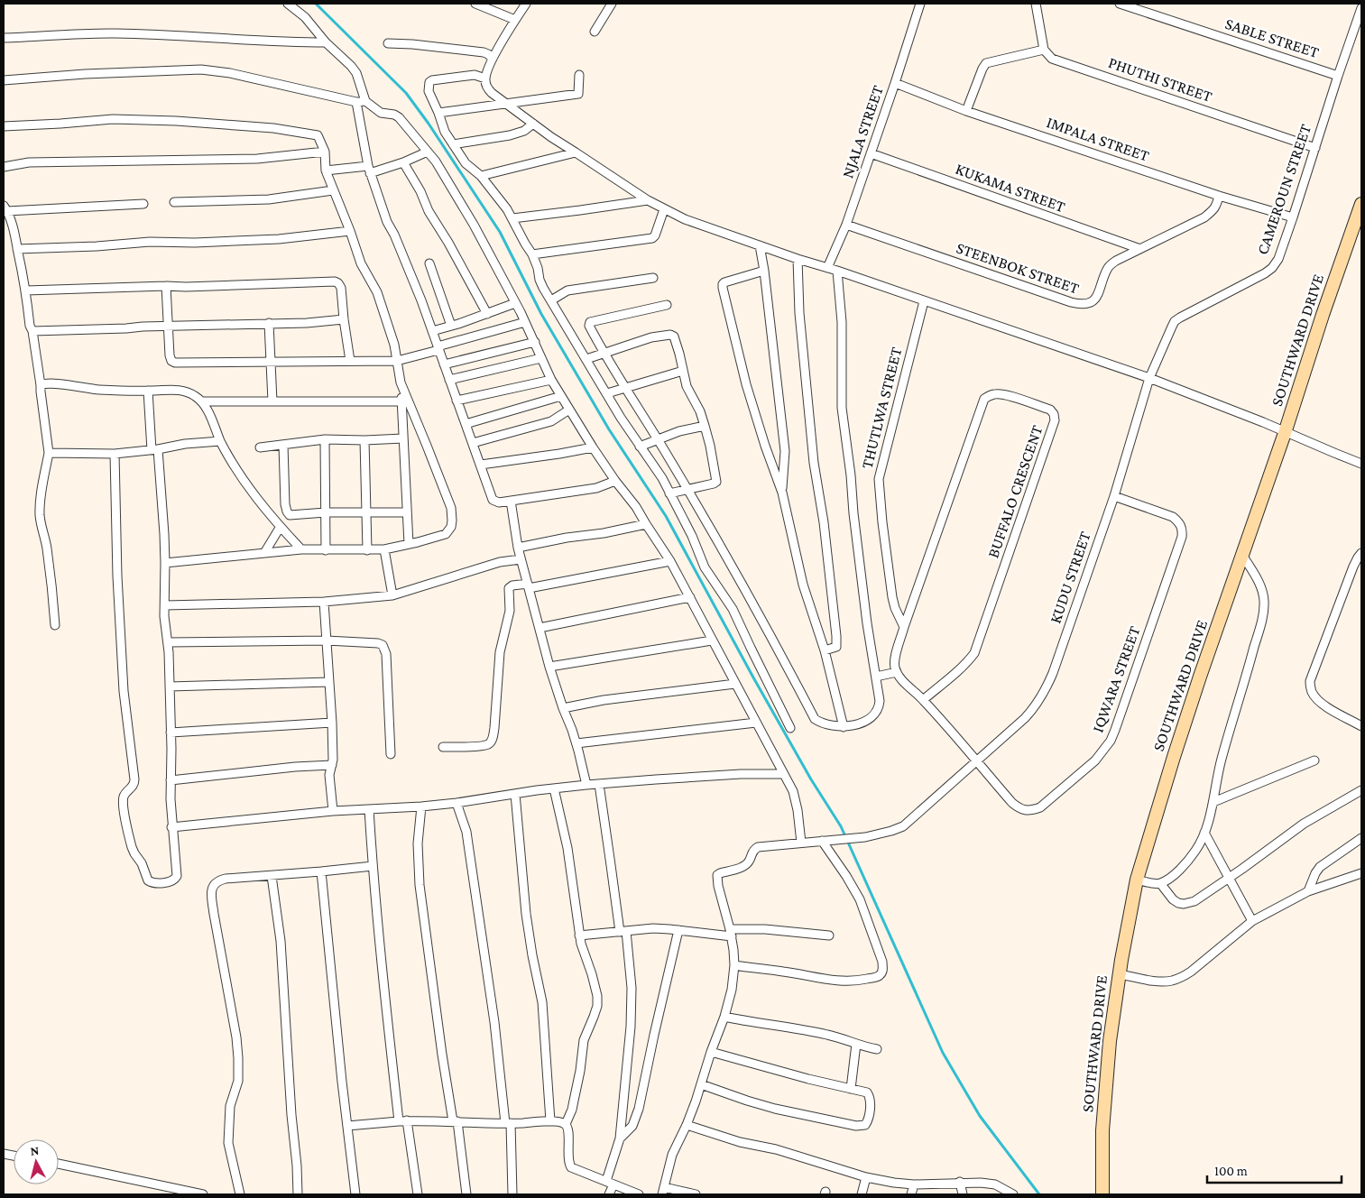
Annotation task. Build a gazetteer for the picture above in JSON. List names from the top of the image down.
{
  "streets": {
    "main road": ["SOUTHWARD DRIVE"],
    "street": [
      "SABLE STREET",
      "PHUTHI STREET",
      "NJALA STREET",
      "IMPALA STREET",
      "KUKAMA STREET",
      "CAMEROUN STREET",
      "STEENBOK STREET",
      "THUTLWA STREET",
      "BUFFALO CRESCENT",
      "KUDU STREET",
      "IQWARA STREET"
    ]
  },
  "crossings": [
    ["SABLE STREET", "CAMEROUN STREET"],
    ["PHUTHI STREET", "CAMEROUN STREET"],
    ["NJALA STREET", "IMPALA STREET"],
    ["NJALA STREET", "KUKAMA STREET"],
    ["NJALA STREET", "STEENBOK STREET"],
    ["IMPALA STREET", "CAMEROUN STREET"],
    ["IMPALA STREET", "STEENBOK STREET"],
    ["KUKAMA STREET", "STEENBOK STREET"],
    ["CAMEROUN STREET", "KUDU STREET"],
    ["THUTLWA STREET", "BUFFALO CRESCENT"],
    ["KUDU STREET", "IQWARA STREET"]
  ],
  "scale_bar": "100 m",
  "north": "top"
}
